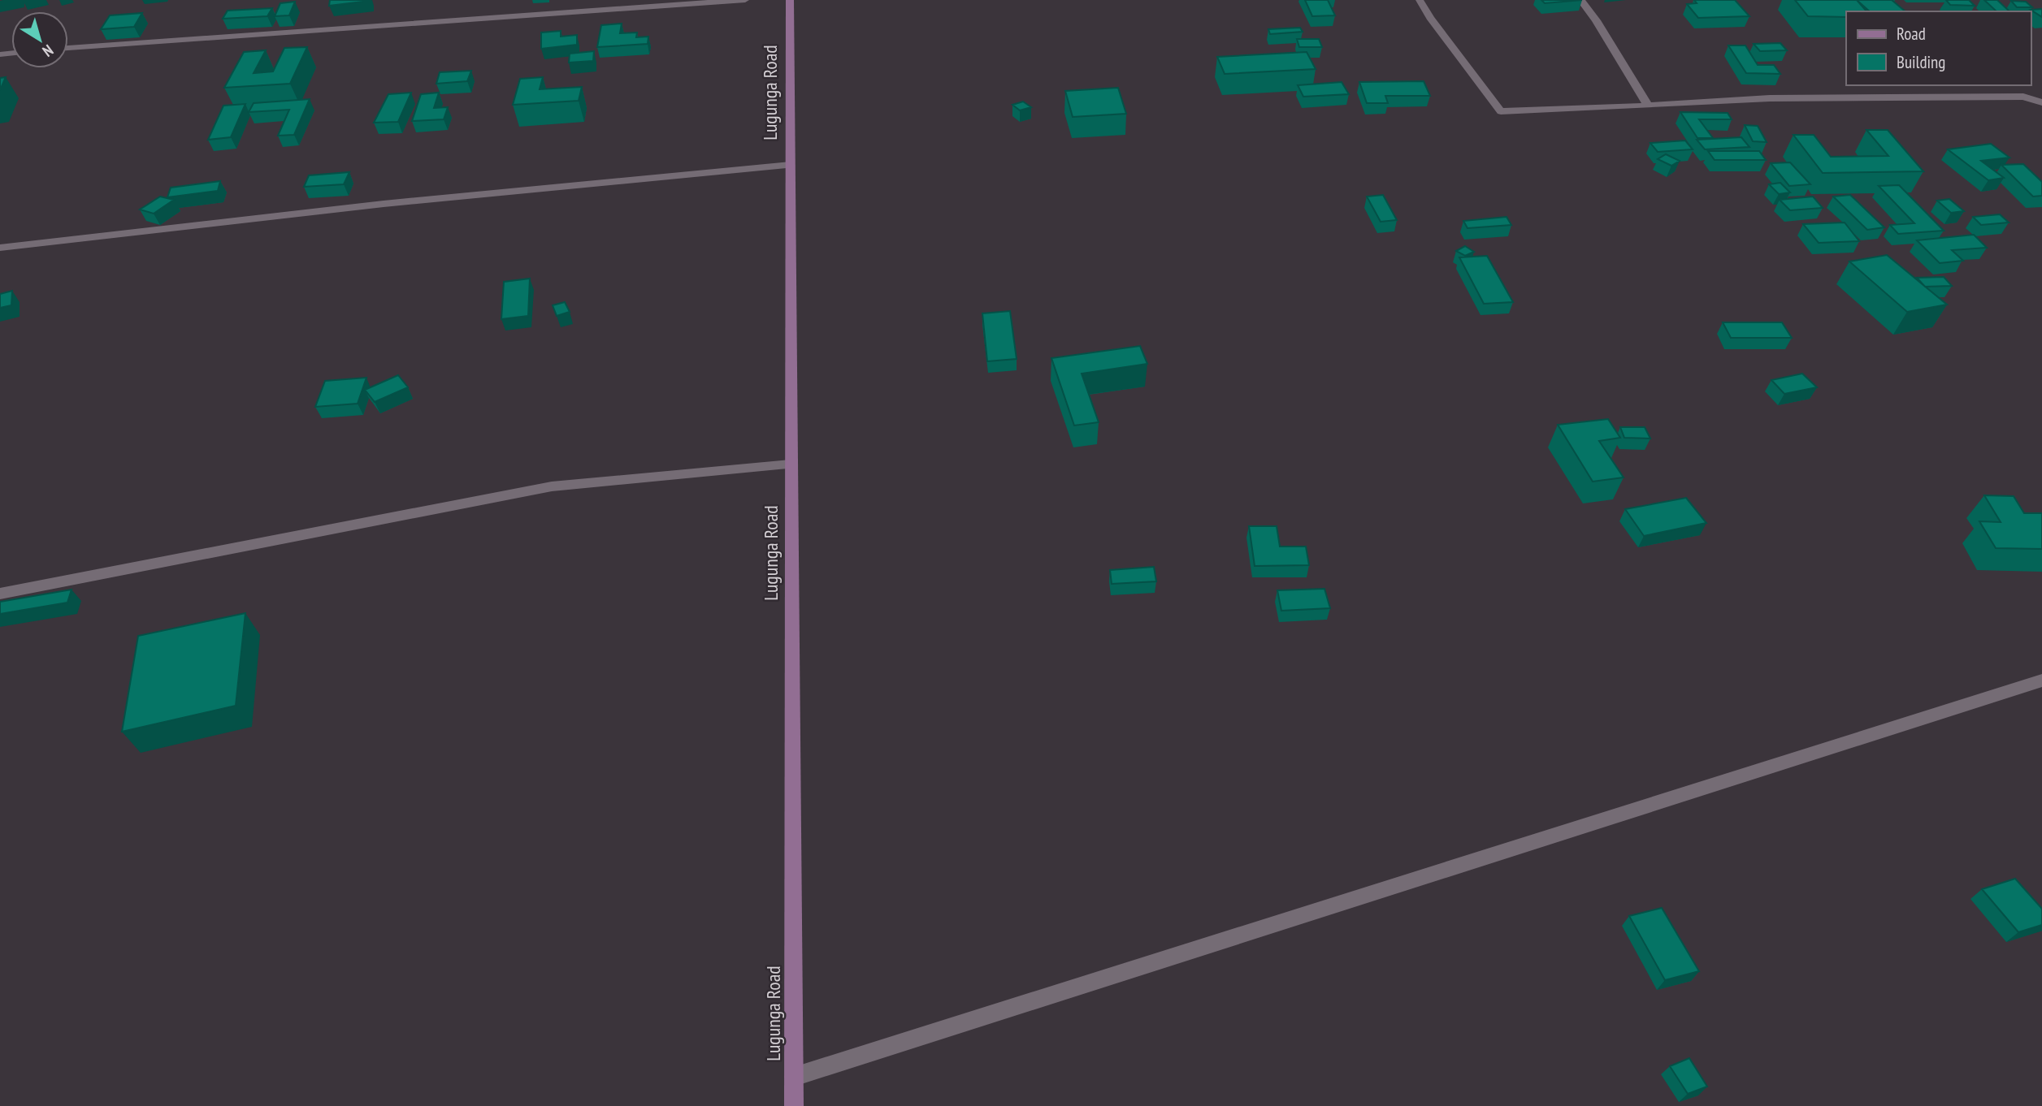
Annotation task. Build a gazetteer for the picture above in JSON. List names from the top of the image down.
{
  "streets": {
    "street": ["Lugunga Road"]
  },
  "legend": ["Road", "Building"],
  "north": "bottom right"
}
